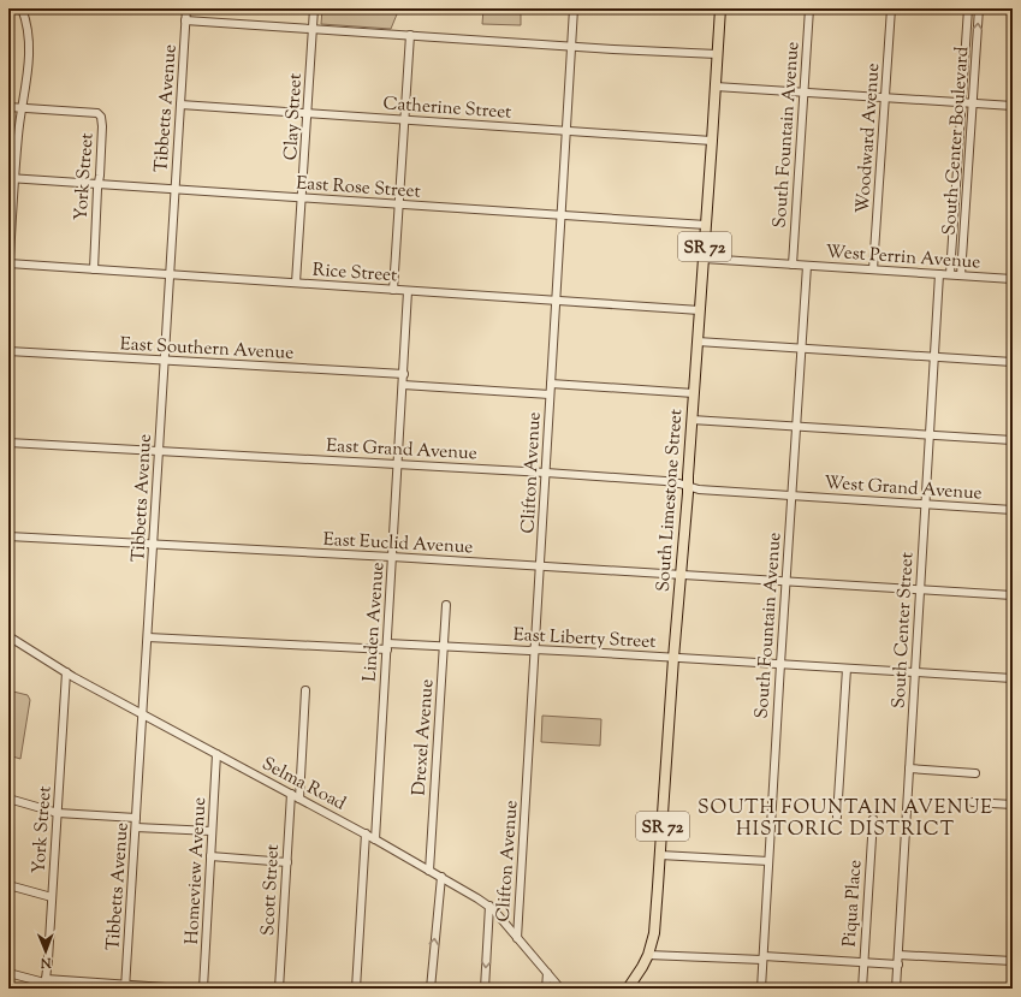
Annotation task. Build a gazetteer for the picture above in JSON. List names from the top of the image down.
{
  "streets": {
    "main road": ["SR 72", "South Limestone Street"],
    "street": [
      "Catherine Street",
      "Tibbetts Avenue",
      "Clay Street",
      "South Fountain Avenue",
      "Woodward Avenue",
      "South Center Boulevard",
      "York Street",
      "East Rose Street",
      "West Perrin Avenue",
      "Rice Street",
      "East Southern Avenue",
      "East Grand Avenue",
      "Clifton Avenue",
      "West Grand Avenue",
      "East Euclid Avenue",
      "Linden Avenue",
      "South Center Street",
      "East Liberty Street",
      "Drexel Avenue",
      "Selma Road",
      "Homeview Avenue",
      "Scott Street",
      "Piqua Place"
    ]
  },
  "crossings": [
    ["Catherine Street", "Tibbetts Avenue"],
    ["Catherine Street", "Clay Street"],
    ["Catherine Street", "Clifton Avenue"],
    ["Catherine Street", "South Limestone Street"],
    ["Tibbetts Avenue", "East Rose Street"],
    ["Tibbetts Avenue", "Rice Street"],
    ["Tibbetts Avenue", "East Southern Avenue"],
    ["Tibbetts Avenue", "East Grand Avenue"],
    ["Tibbetts Avenue", "East Euclid Avenue"],
    ["Tibbetts Avenue", "East Liberty Street"],
    ["Tibbetts Avenue", "Selma Road"],
    ["Clay Street", "East Rose Street"],
    ["Clay Street", "Rice Street"],
    ["South Fountain Avenue", "West Perrin Avenue"],
    ["South Fountain Avenue", "East Grand Avenue"],
    ["South Fountain Avenue", "West Grand Avenue"],
    ["South Fountain Avenue", "East Euclid Avenue"],
    ["South Fountain Avenue", "East Liberty Street"],
    ["Woodward Avenue", "West Perrin Avenue"],
    ["South Center Boulevard", "West Perrin Avenue"],
    ["York Street", "East Rose Street"],
    ["York Street", "Rice Street"],
    ["York Street", "Selma Road"],
    ["East Rose Street", "Clifton Avenue"],
    ["East Rose Street", "South Limestone Street"],
    ["West Perrin Avenue", "South Limestone Street"],
    ["West Perrin Avenue", "South Center Street"],
    ["Rice Street", "Clifton Avenue"],
    ["Rice Street", "South Limestone Street"],
    ["Rice Street", "Linden Avenue"],
    ["East Southern Avenue", "Linden Avenue"],
    ["East Grand Avenue", "Clifton Avenue"],
    ["East Grand Avenue", "West Grand Avenue"],
    ["East Grand Avenue", "South Limestone Street"],
    ["East Grand Avenue", "Linden Avenue"],
    ["Clifton Avenue", "East Euclid Avenue"],
    ["Clifton Avenue", "East Liberty Street"],
    ["Clifton Avenue", "Selma Road"],
    ["West Grand Avenue", "South Center Street"],
    ["South Limestone Street", "East Euclid Avenue"],
    ["South Limestone Street", "East Liberty Street"],
    ["East Euclid Avenue", "Linden Avenue"],
    ["East Euclid Avenue", "South Center Street"],
    ["Linden Avenue", "East Liberty Street"],
    ["Linden Avenue", "Selma Road"],
    ["South Center Street", "East Liberty Street"],
    ["East Liberty Street", "Drexel Avenue"],
    ["Drexel Avenue", "Selma Road"],
    ["Selma Road", "Homeview Avenue"],
    ["Selma Road", "Scott Street"]
  ],
  "districts": ["SOUTH FOUNTAIN AVENUE HISTORIC DISTRICT"],
  "north": "bottom"
}
